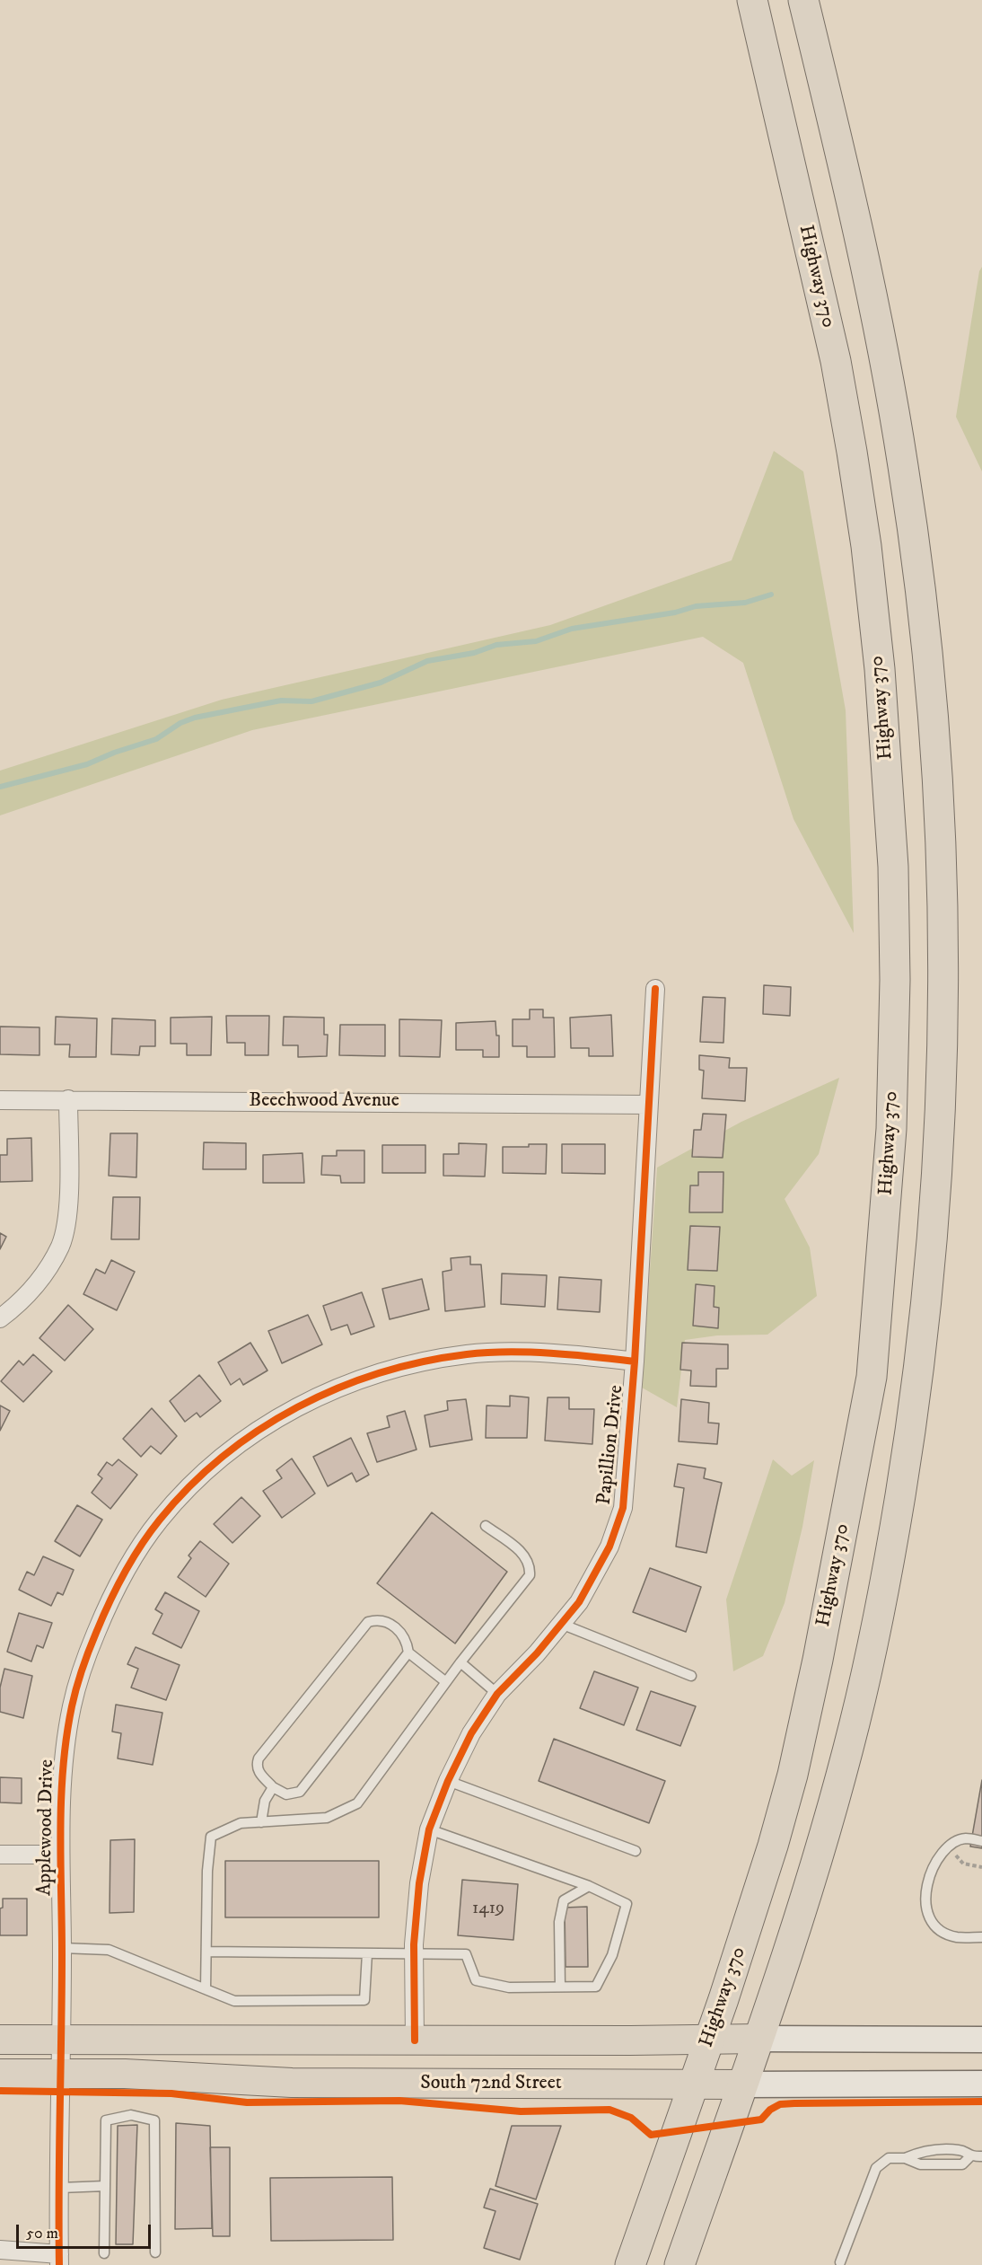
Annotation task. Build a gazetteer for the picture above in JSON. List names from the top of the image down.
{
  "streets": {
    "highway": ["Highway 370"],
    "main road": ["South 72nd Street"],
    "street": ["Beechwood Avenue", "Papillion Drive", "Applewood Drive"]
  },
  "crossings": [
    ["Highway 370", "South 72nd Street"],
    ["Beechwood Avenue", "Papillion Drive"],
    ["Papillion Drive", "Applewood Drive"],
    ["Applewood Drive", "South 72nd Street"]
  ],
  "house_numbers": ["1419"],
  "scale_bar": "50 m"
}
